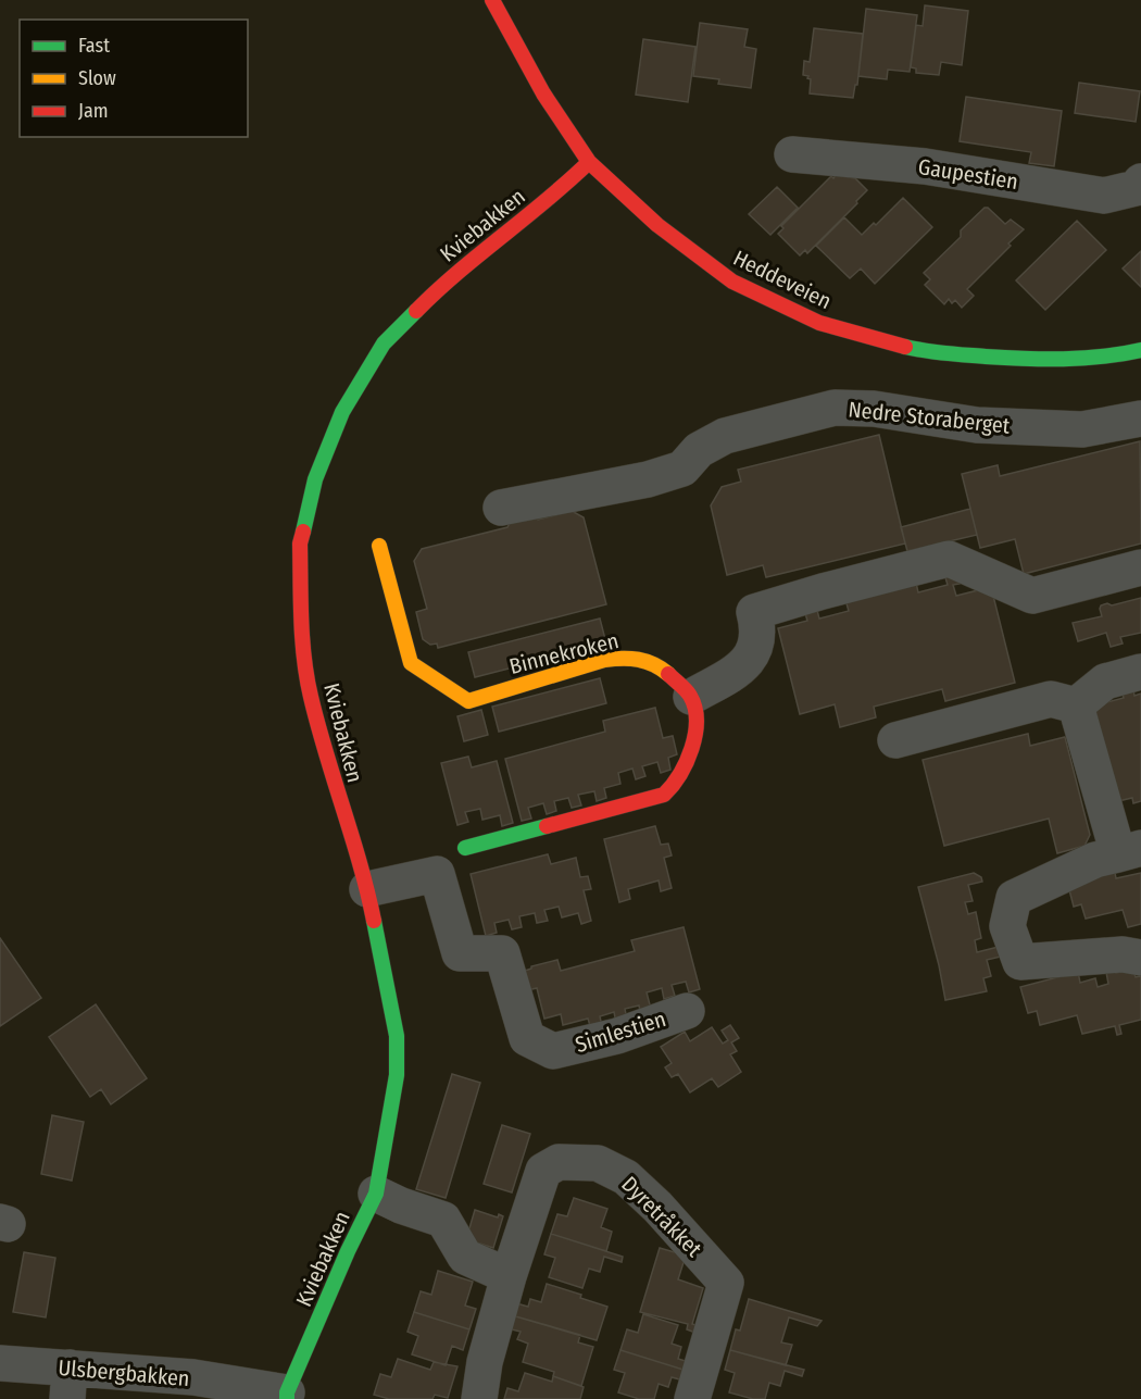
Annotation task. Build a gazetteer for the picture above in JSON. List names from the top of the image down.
{
  "streets": {
    "street": [
      "Gaupestien",
      "Kviebakken",
      "Heddeveien",
      "Nedre Storaberget",
      "Binnekroken",
      "Simlestien",
      "Dyretråkket",
      "Ulsbergbakken"
    ]
  },
  "crossings": [
    ["Kviebakken", "Heddeveien"],
    ["Kviebakken", "Simlestien"],
    ["Kviebakken", "Ulsbergbakken"]
  ],
  "legend": ["Fast", "Slow", "Jam"]
}
